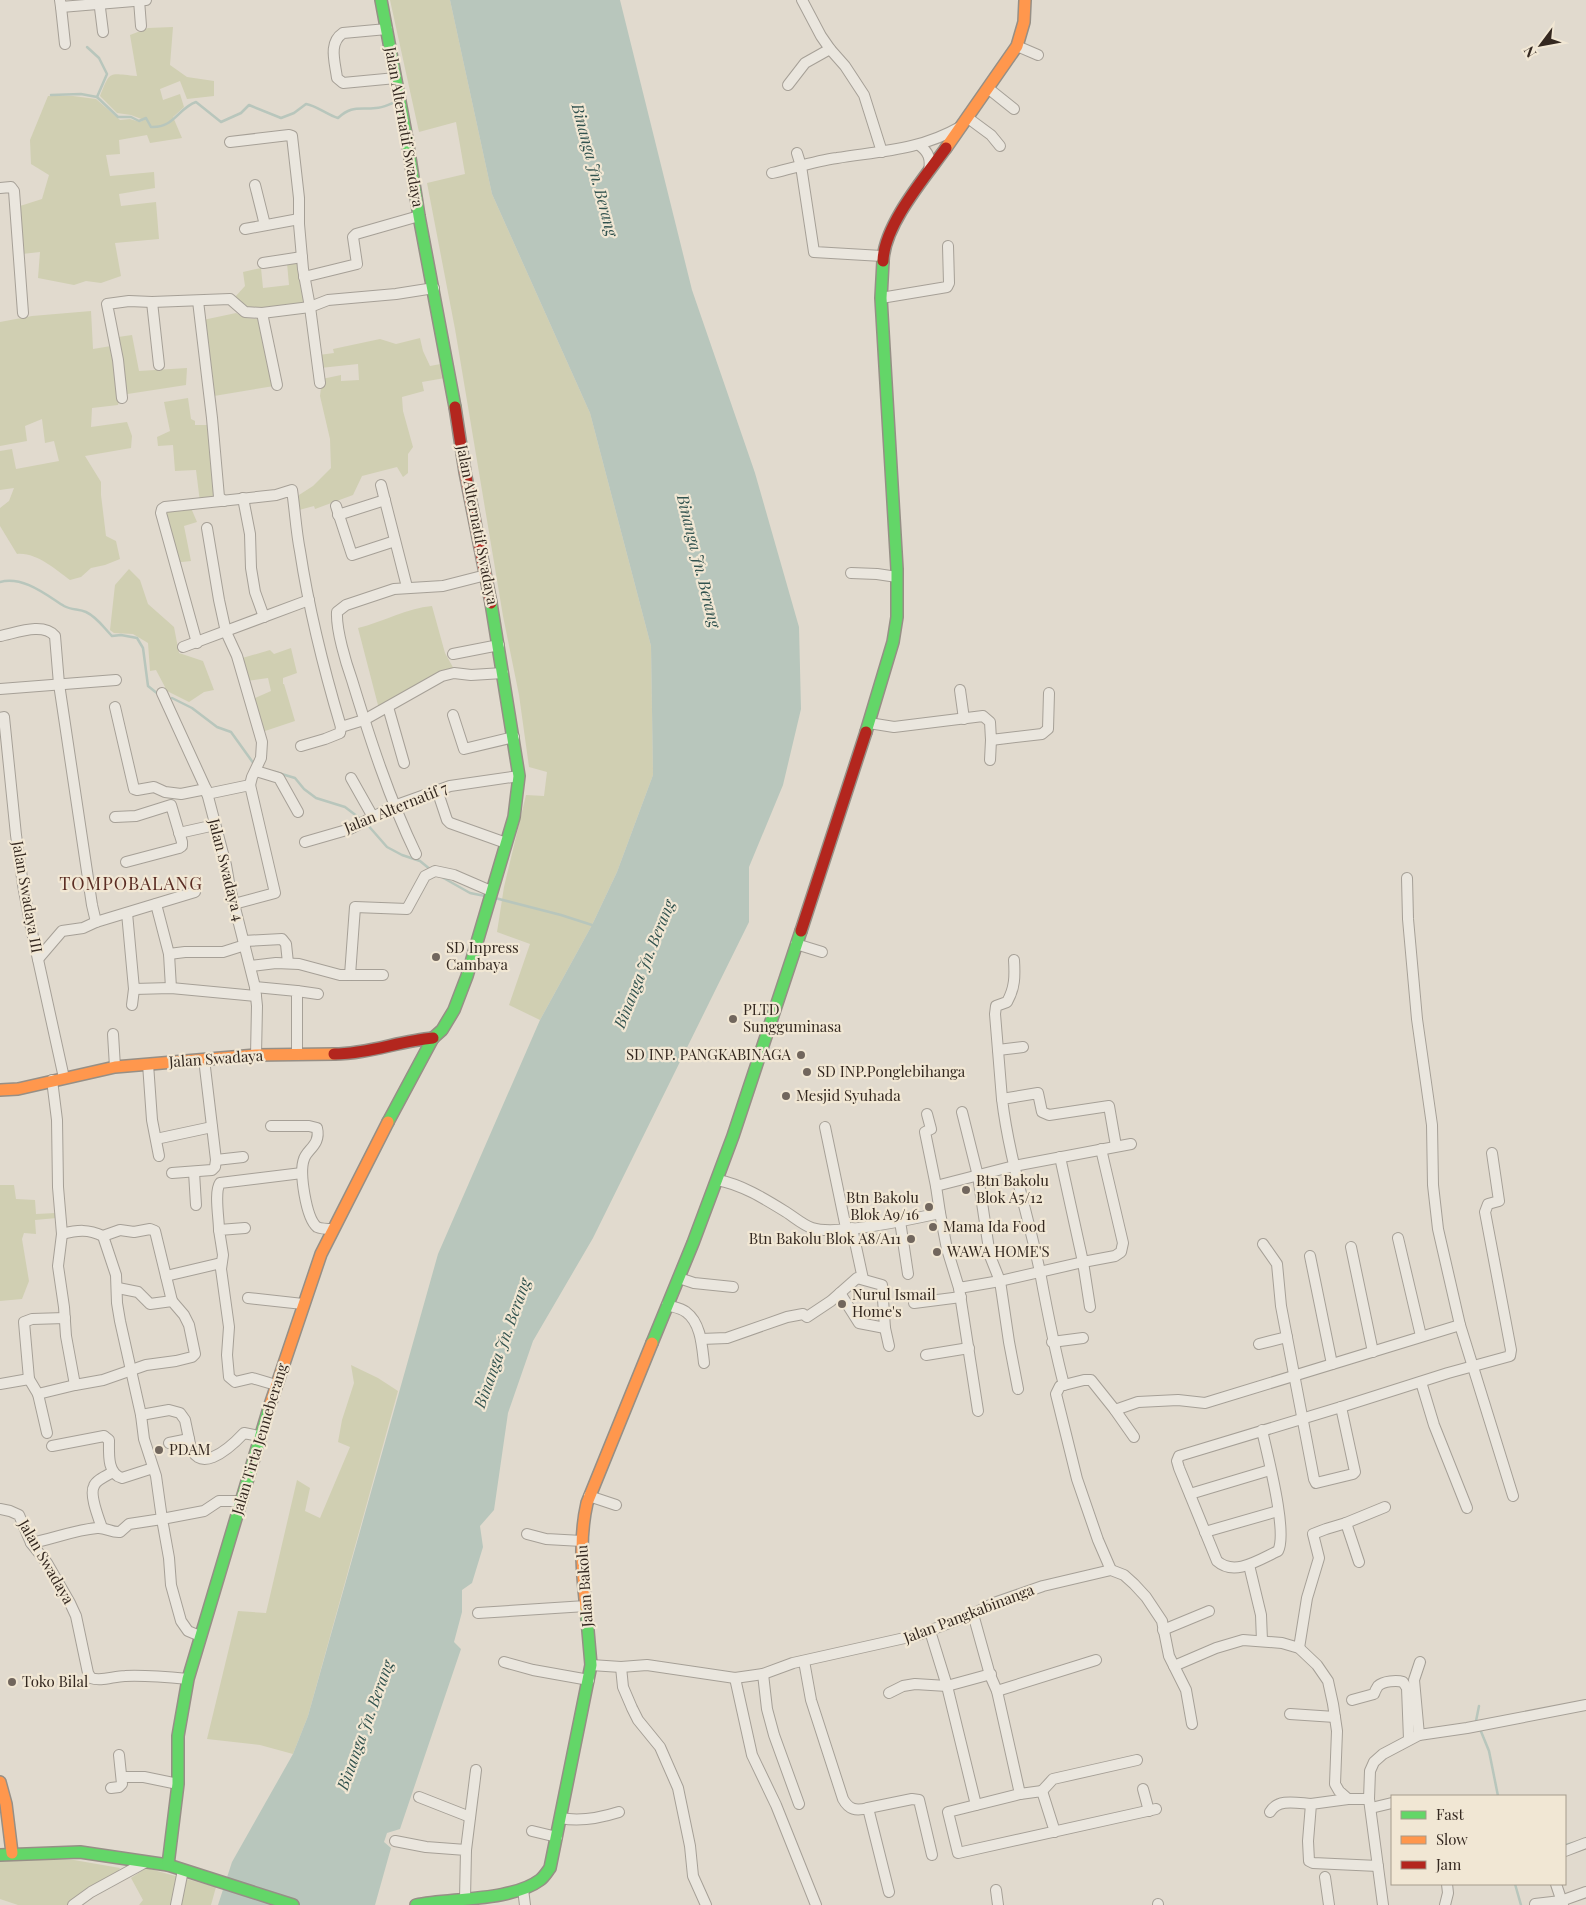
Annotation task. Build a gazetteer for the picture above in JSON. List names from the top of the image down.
{
  "streets": {
    "main road": [
      "Jalan Alternatif Swadaya",
      "Jalan Swadaya",
      "Jalan Tirta Jenneberang",
      "Jalan Bakolu"
    ],
    "street": [
      "Jalan Alternatif 7",
      "Jalan Swadaya 4",
      "Jalan Swadaya III",
      "Jalan Pangkabinanga"
    ]
  },
  "crossings": [
    ["Jalan Alternatif Swadaya", "Jalan Alternatif 7"],
    ["Jalan Alternatif Swadaya", "Jalan Swadaya"],
    ["Jalan Alternatif Swadaya", "Jalan Tirta Jenneberang"],
    ["Jalan Swadaya 4", "Jalan Swadaya"],
    ["Jalan Swadaya III", "Jalan Swadaya"],
    ["Jalan Swadaya", "Jalan Tirta Jenneberang"],
    ["Jalan Bakolu", "Jalan Pangkabinanga"]
  ],
  "districts": ["TOMPOBALANG"],
  "water": ["Binanga Jn. Berang"],
  "places": [
    "SD Inpress Cambaya",
    "PLTD Sungguminasa",
    "SD INP. PANGKABINAGA",
    "SD INP.Ponglebihanga",
    "Mesjid Syuhada",
    "Btn Bakolu Blok A5/12",
    "Btn Bakolu Blok A9/16",
    "Mama Ida Food",
    "Btn Bakolu Blok A8/A11",
    "WAWA HOME'S",
    "Nurul Ismail Home's",
    "PDAM",
    "Toko Bilal"
  ],
  "legend": ["Fast", "Slow", "Jam"],
  "north": "bottom left"
}
